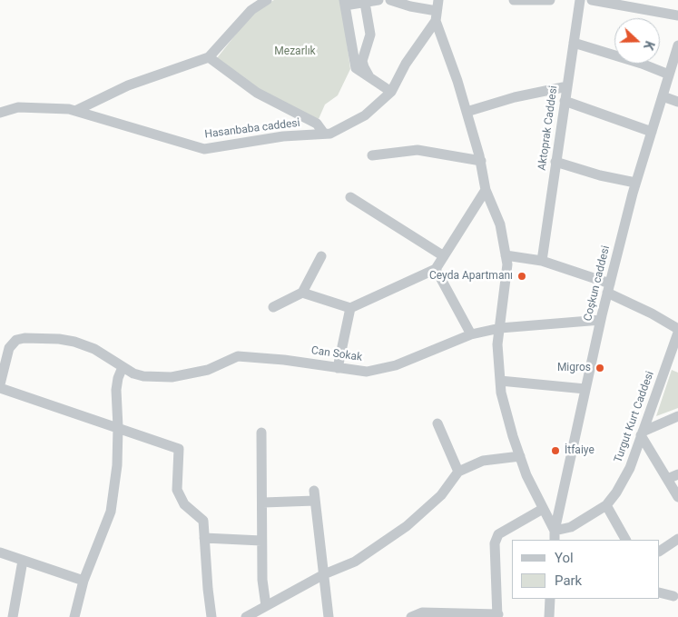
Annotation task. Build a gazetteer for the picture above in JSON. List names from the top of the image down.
{
  "streets": {
    "street": [
      "Aktoprak Caddesi",
      "Hasanbaba caddesi",
      "Coşkun caddesi",
      "Can Sokak",
      "Turgut Kurt Caddesi"
    ]
  },
  "crossings": [
    ["Coşkun caddesi", "Can Sokak"]
  ],
  "parks": ["Mezarlık"],
  "places": ["Ceyda Apartmanı", "Migros", "İtfaiye"],
  "legend": ["Yol", "Park"],
  "north": "right"
}
